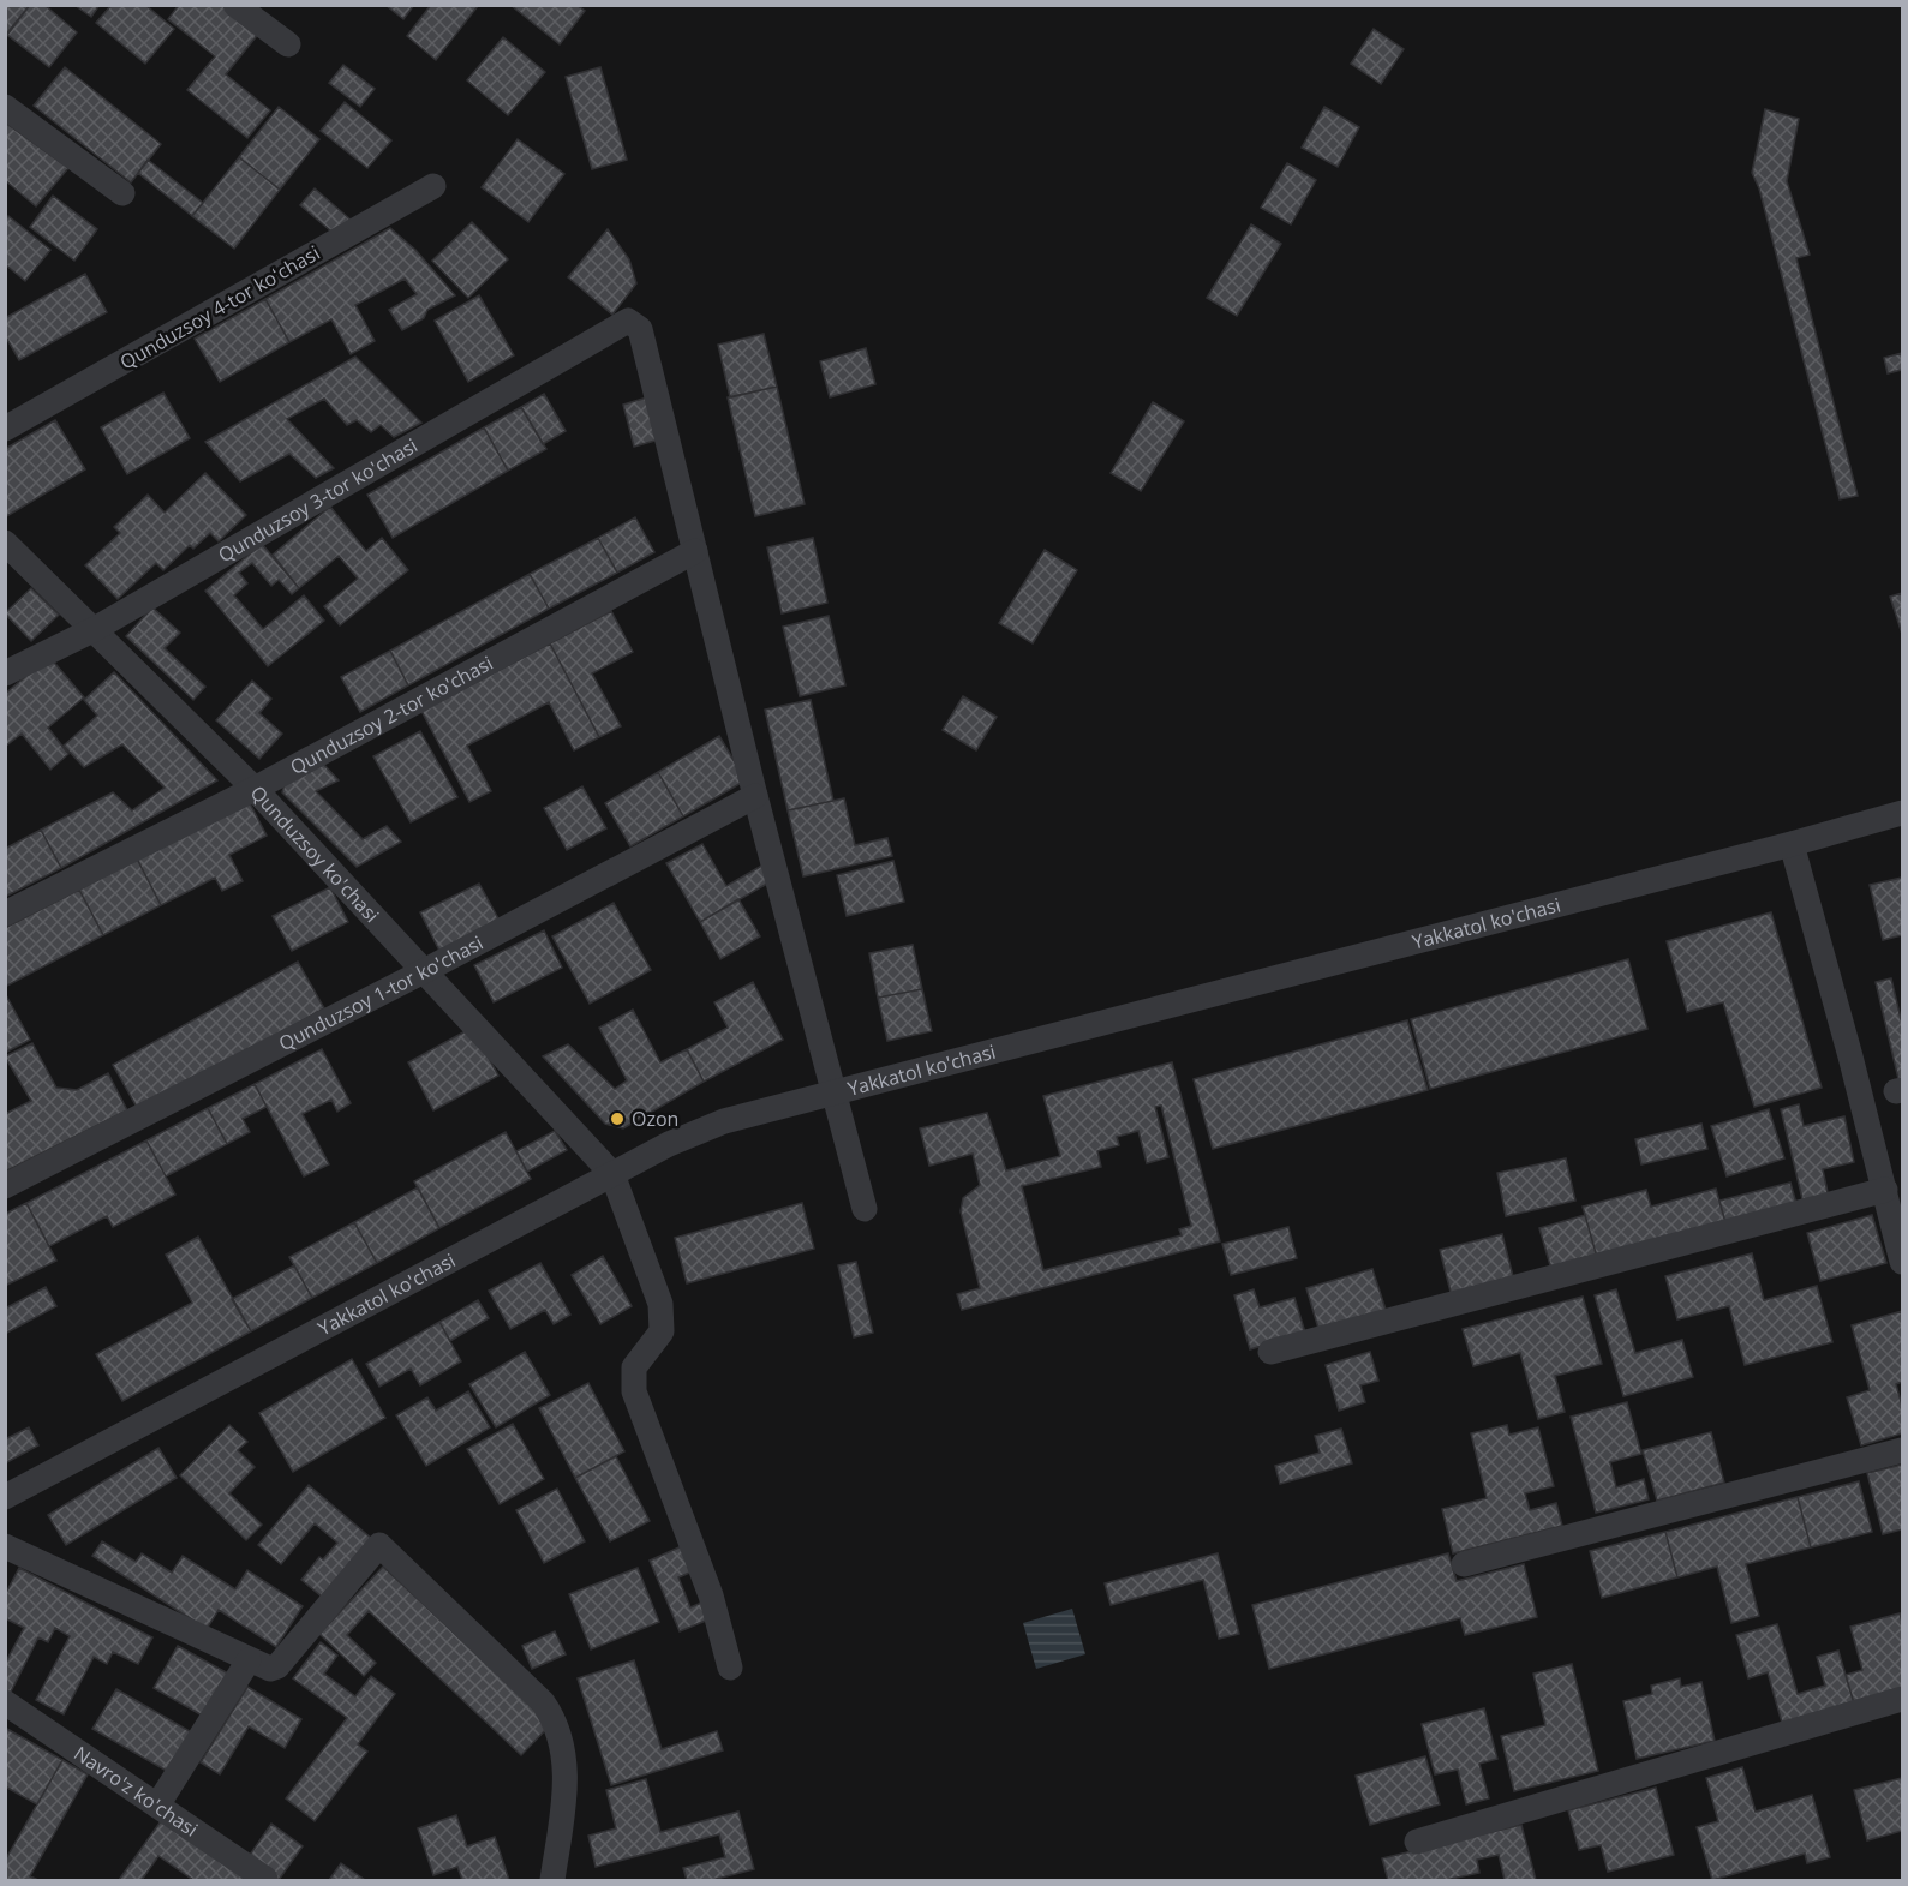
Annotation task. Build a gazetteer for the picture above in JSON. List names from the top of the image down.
{
  "streets": {
    "street": [
      "Qunduzsoy 4-tor koʻchasi",
      "Qunduzsoy 3-tor ko'chasi",
      "Qunduzsoy 2-tor ko'chasi",
      "Qunduzsoy ko'chasi",
      "Yakkatol ko'chasi",
      "Qunduzsoy 1-tor ko'chasi",
      "Navro'z ko'chasi"
    ]
  },
  "crossings": [
    ["Qunduzsoy 3-tor ko'chasi", "Qunduzsoy 2-tor ko'chasi"],
    ["Qunduzsoy 3-tor ko'chasi", "Qunduzsoy ko'chasi"],
    ["Qunduzsoy 2-tor ko'chasi", "Qunduzsoy ko'chasi"],
    ["Qunduzsoy ko'chasi", "Yakkatol ko'chasi"],
    ["Qunduzsoy ko'chasi", "Qunduzsoy 1-tor ko'chasi"]
  ],
  "places": ["Ozon"]
}
